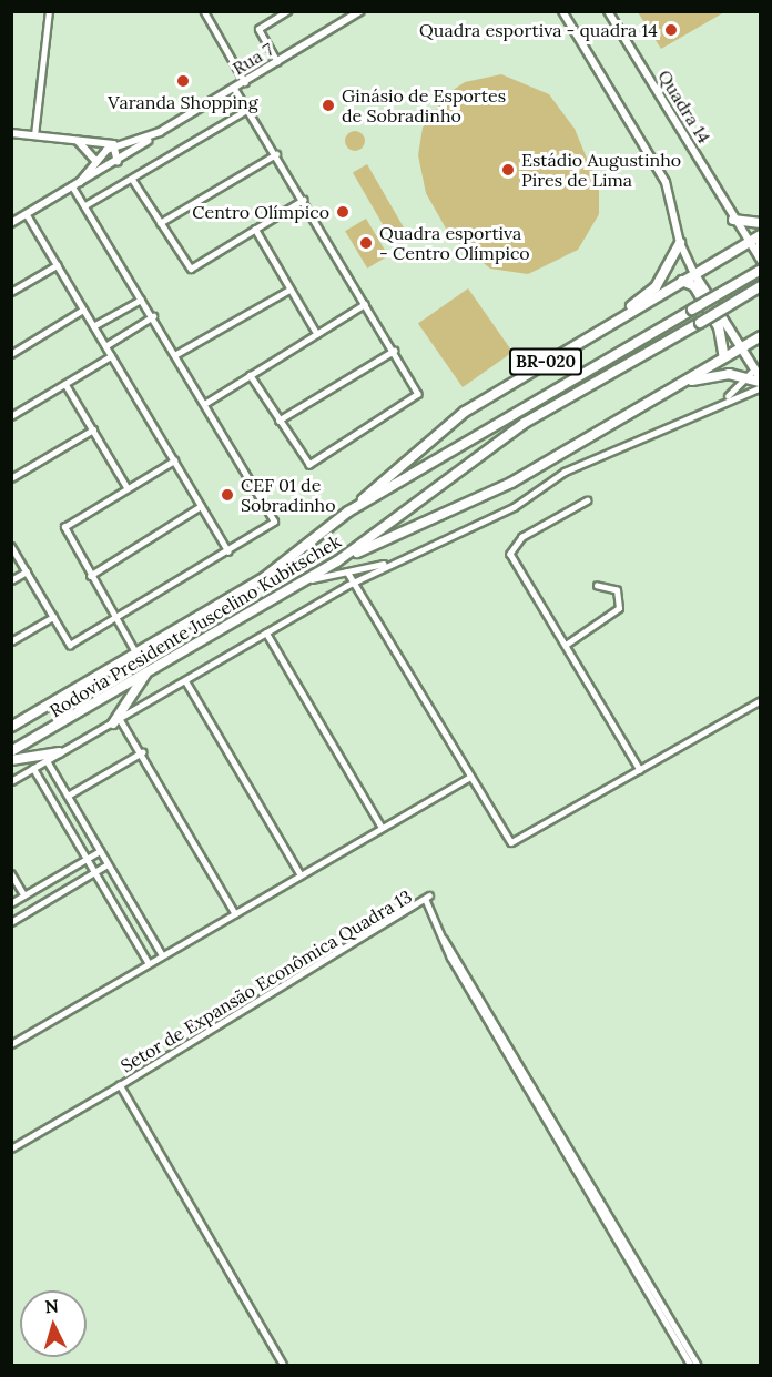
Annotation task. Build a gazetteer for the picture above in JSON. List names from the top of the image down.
{
  "streets": {
    "highway": ["BR-020", "Rodovia Presidente Juscelino Kubitschek"],
    "main road": ["Rua 7", "Quadra 14"],
    "street": ["Setor de Expansão Econômica Quadra 13"]
  },
  "crossings": [
    ["Quadra 14", "BR-020"],
    ["BR-020", "Rodovia Presidente Juscelino Kubitschek"]
  ],
  "places": [
    "Quadra esportiva - quadra 14",
    "Varanda Shopping",
    "Ginásio de Esportes de Sobradinho",
    "Estádio Augustinho Pires de Lima",
    "Centro Olímpico",
    "Quadra esportiva - Centro Olímpico",
    "CEF 01 de Sobradinho"
  ],
  "north": "top"
}
